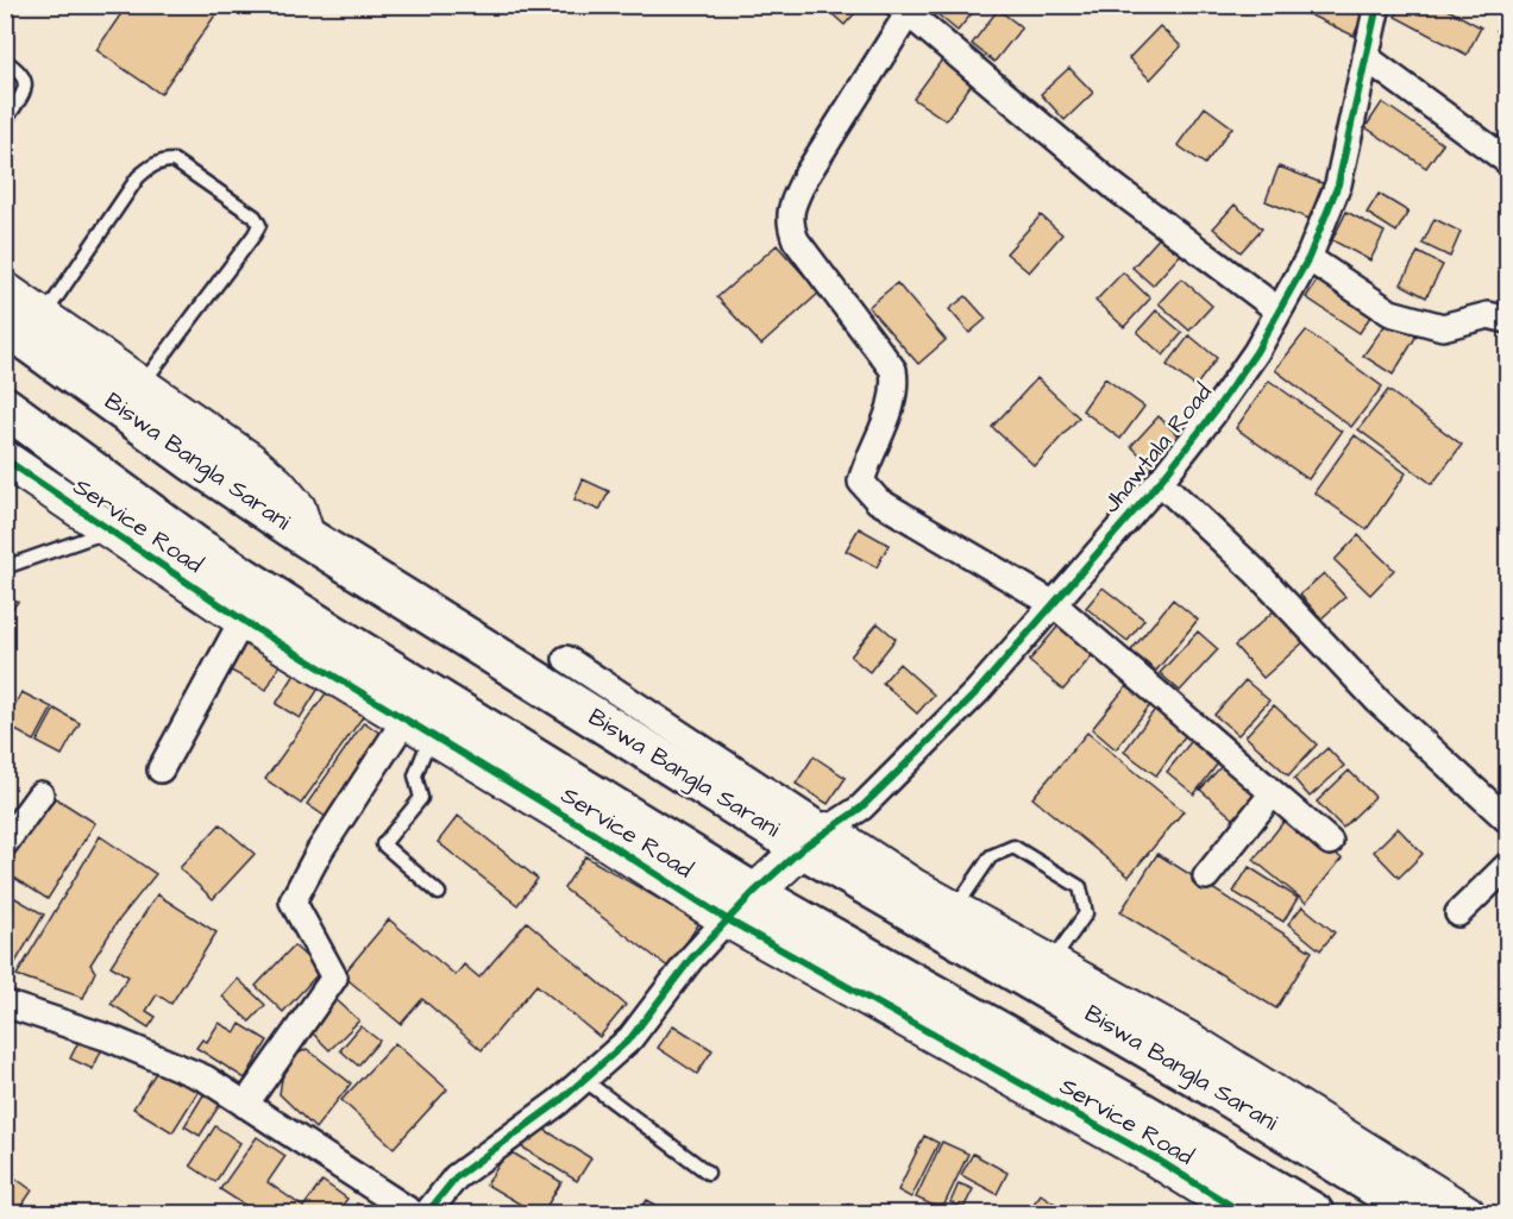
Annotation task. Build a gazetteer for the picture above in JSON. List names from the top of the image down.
{
  "streets": {
    "main road": ["Biswa Bangla Sarani"],
    "street": ["Jhawtala Road", "Service Road"]
  },
  "crossings": [
    ["Jhawtala Road", "Biswa Bangla Sarani"]
  ]
}
